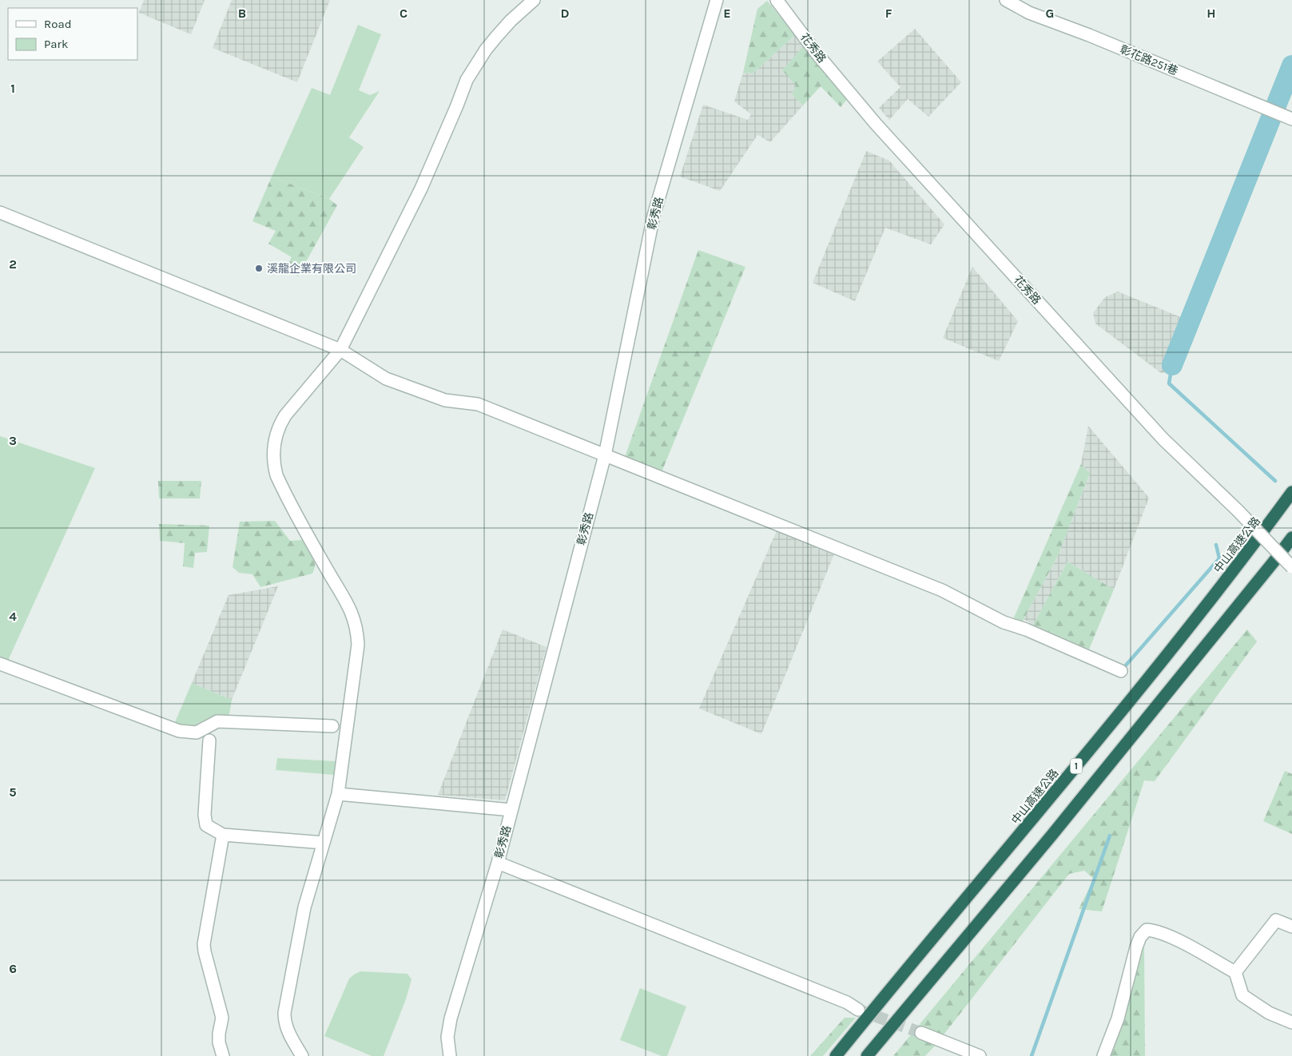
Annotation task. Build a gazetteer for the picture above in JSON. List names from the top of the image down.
{
  "streets": {
    "highway": ["中山高速公路", "1"],
    "street": ["花秀路", "彰花路251巷", "彰秀路"]
  },
  "places": ["溪龍企業有限公司"],
  "legend": ["Road", "Park"],
  "grid": {
    "columns": [
      "B",
      "C",
      "D",
      "E",
      "F",
      "G",
      "H"
    ],
    "rows": [
      "1",
      "2",
      "3",
      "4",
      "5",
      "6"
    ]
  }
}
